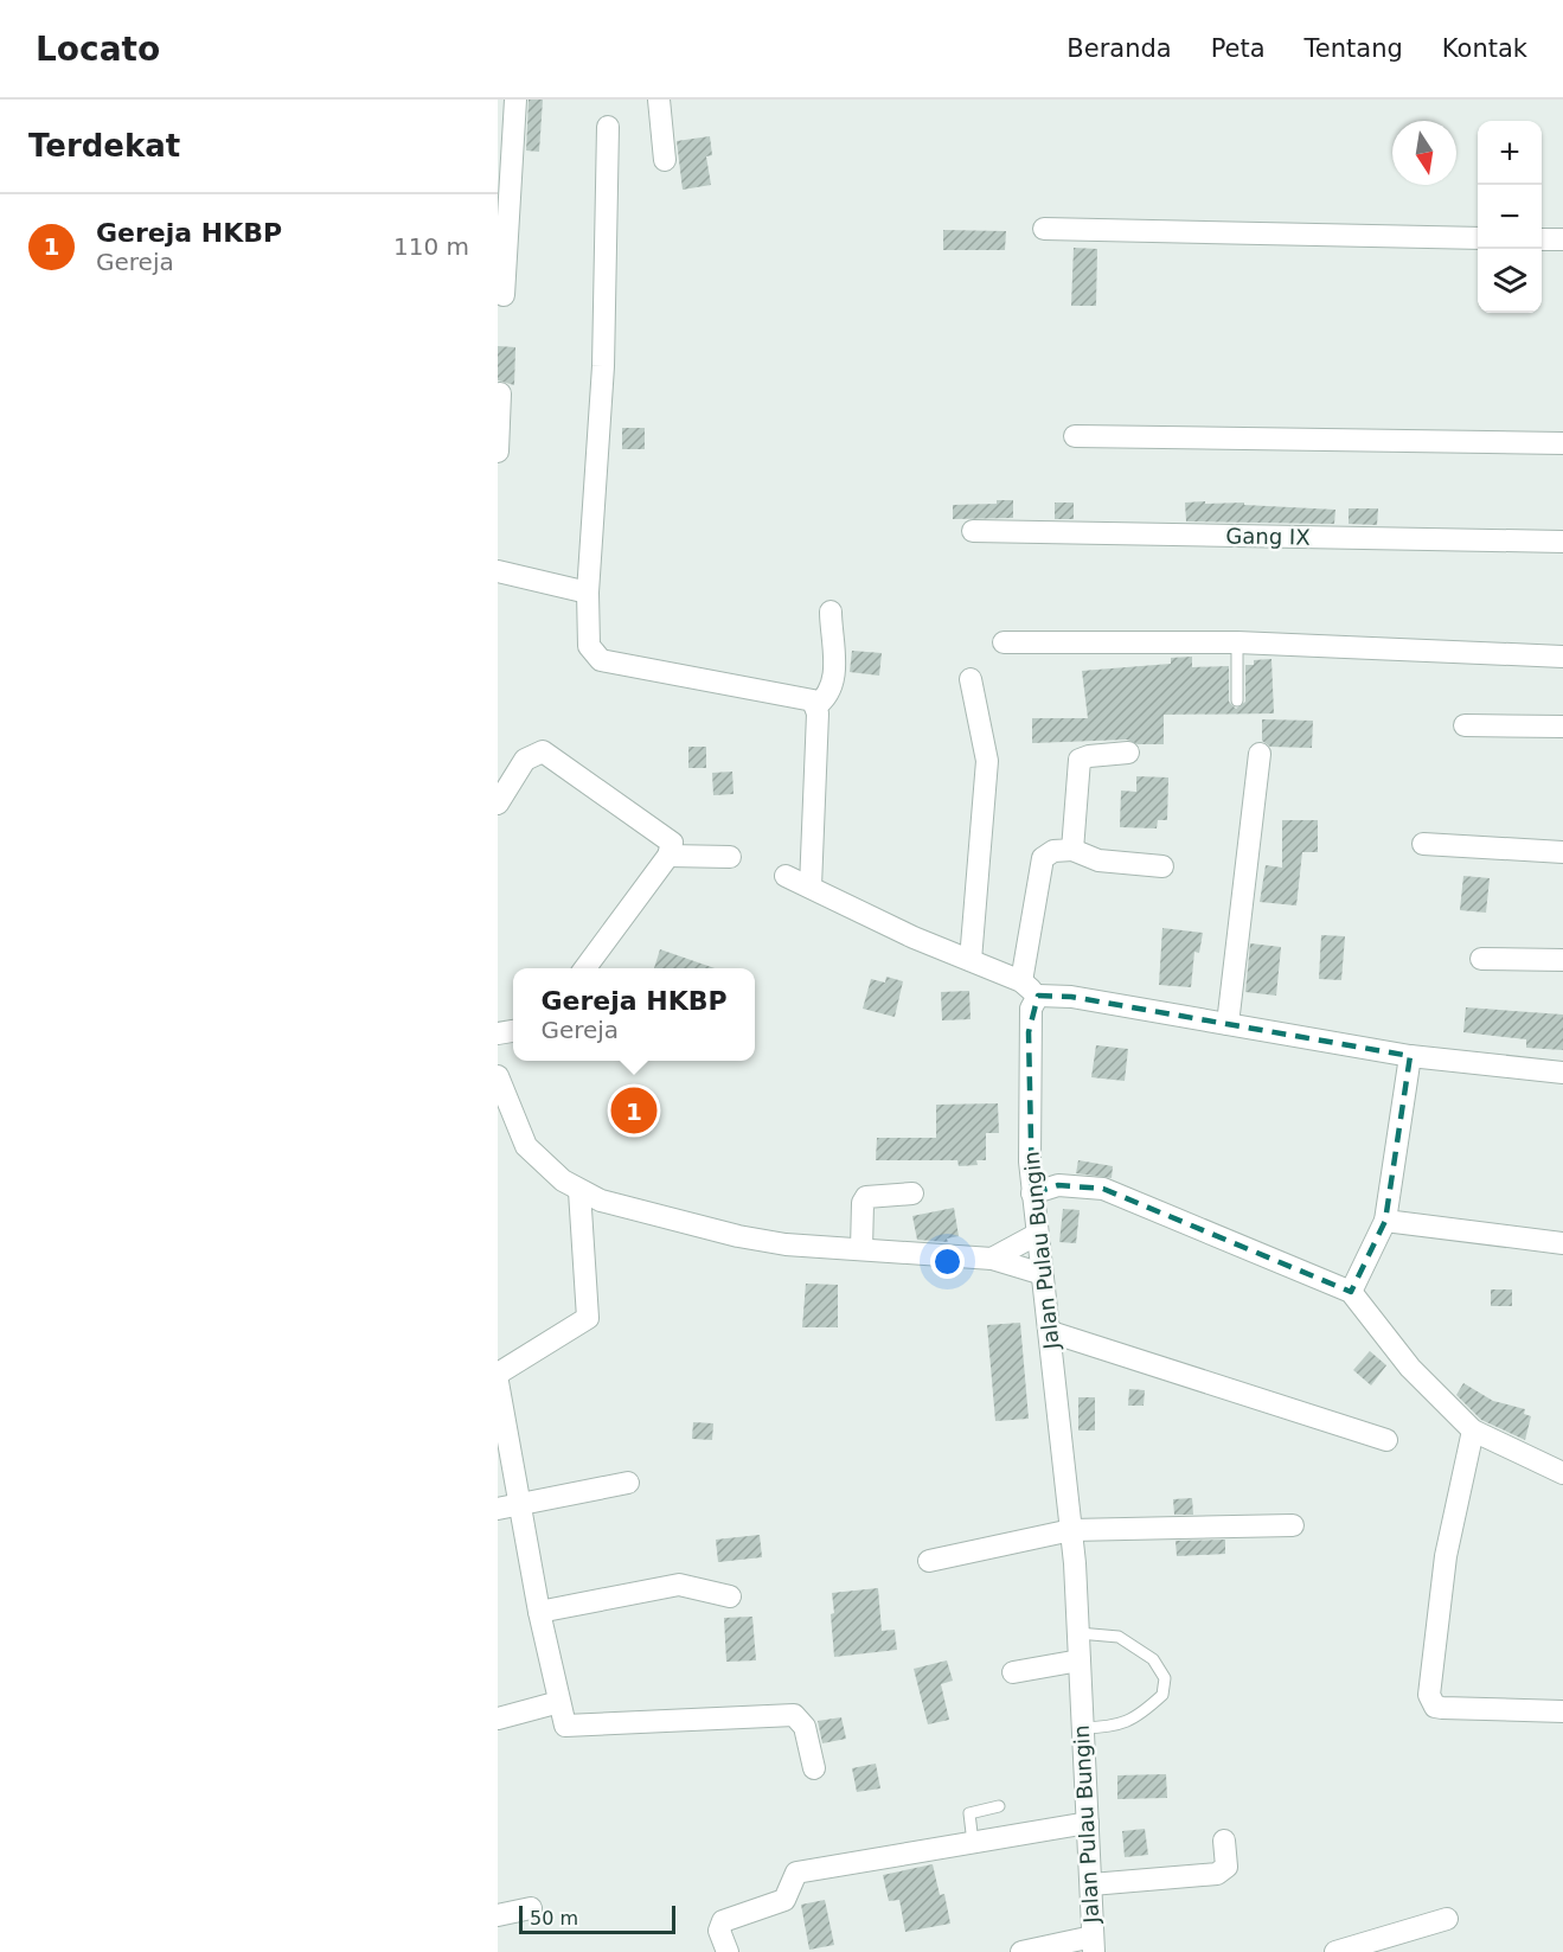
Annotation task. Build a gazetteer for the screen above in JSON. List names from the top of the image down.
{
  "streets": {
    "street": ["Gang IX", "Jalan Pulau Bungin"]
  },
  "scale_bar": "50 m",
  "north": "bottom",
  "page": {
    "header": "Locato",
    "nav": [
      "Beranda",
      "Peta",
      "Tentang",
      "Kontak"
    ],
    "heading": "Terdekat",
    "map_buttons": ["+", "−"],
    "list": [
      {
        "mark": "1",
        "name": "Gereja HKBP",
        "note": "Gereja",
        "value": "110 m"
      }
    ],
    "popup": ["Gereja HKBP", "Gereja"],
    "pins": "1",
    "scale": "50 m"
  }
}
